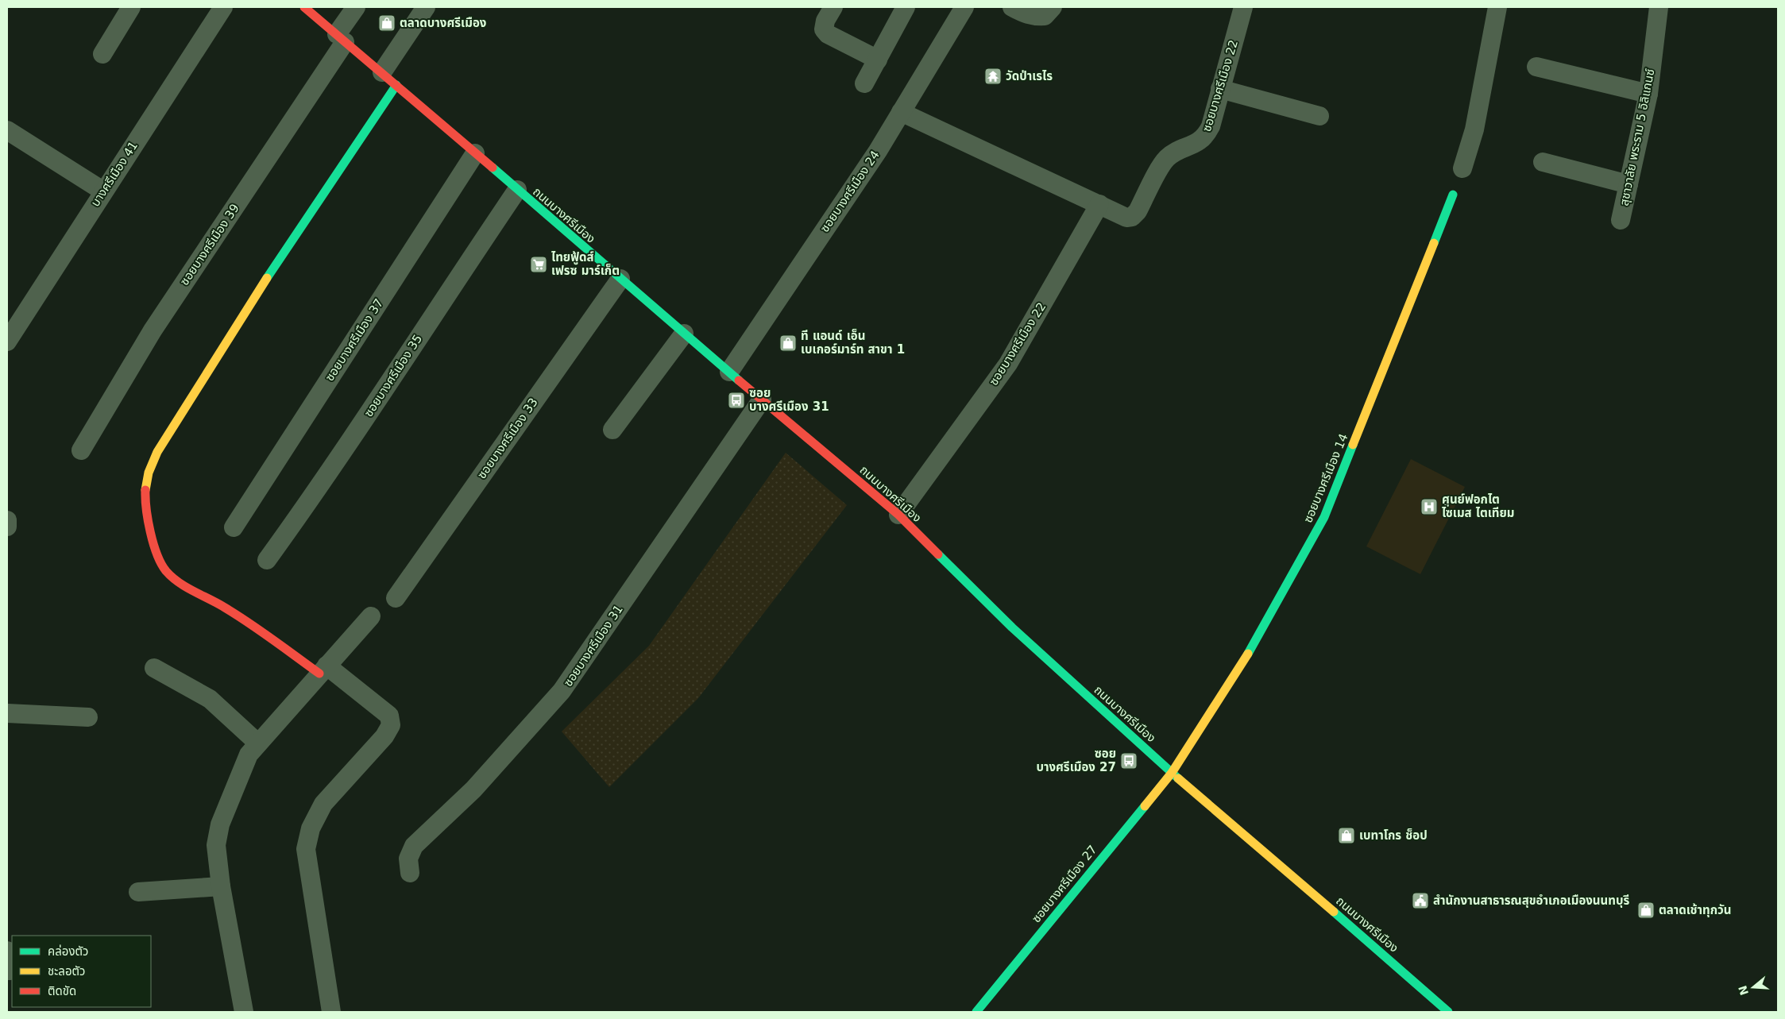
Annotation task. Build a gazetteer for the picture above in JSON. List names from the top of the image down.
{
  "streets": {
    "street": [
      "ซอยบางศรีเมือง 22",
      "สุชาวาลัย พระราม 5 อิลิแกนซ์",
      "บางศรีเมือง 41",
      "ซอยบางศรีเมือง 24",
      "ถนนบางศรีเมือง",
      "ซอยบางศรีเมือง 39",
      "ซอยบางศรีเมือง 37",
      "ซอยบางศรีเมือง 35",
      "ซอยบางศรีเมือง 33",
      "ซอยบางศรีเมือง 14",
      "ซอยบางศรีเมือง 31",
      "ซอยบางศรีเมือง 27"
    ]
  },
  "crossings": [
    ["ซอยบางศรีเมือง 22", "ซอยบางศรีเมือง 24"],
    ["ซอยบางศรีเมือง 22", "ถนนบางศรีเมือง"],
    ["ซอยบางศรีเมือง 24", "ถนนบางศรีเมือง"],
    ["ถนนบางศรีเมือง", "ซอยบางศรีเมือง 39"],
    ["ถนนบางศรีเมือง", "ซอยบางศรีเมือง 37"],
    ["ถนนบางศรีเมือง", "ซอยบางศรีเมือง 35"],
    ["ถนนบางศรีเมือง", "ซอยบางศรีเมือง 33"],
    ["ถนนบางศรีเมือง", "ซอยบางศรีเมือง 14"],
    ["ถนนบางศรีเมือง", "ซอยบางศรีเมือง 31"],
    ["ถนนบางศรีเมือง", "ซอยบางศรีเมือง 27"],
    ["ซอยบางศรีเมือง 14", "ซอยบางศรีเมือง 27"]
  ],
  "places": {
    "shop": [
      "ตลาดบางศรีเมือง",
      "ที แอนด์ เอ็น เบเกอร์มาร์ท สาขา 1",
      "เบทาโกร ช็อป",
      "ตลาดเช้าทุกวัน"
    ],
    "temple": ["วัดป่าเรไร"],
    "supermarket": ["ไทยฟู้ดส์ เฟรซ มาร์เก็ต"],
    "bus stop": ["ซอย บางศรีเมือง 31", "ซอย บางศรีเมือง 27"],
    "hospital": ["ศูนย์ฟอกไต ไซเมส ไตเทียม"],
    "public building": ["สำนักงานสาธารณสุขอำเภอเมืองนนทบุรี"]
  },
  "legend": ["คล่องตัว", "ชะลอตัว", "ติดขัด"],
  "north": "left"
}
